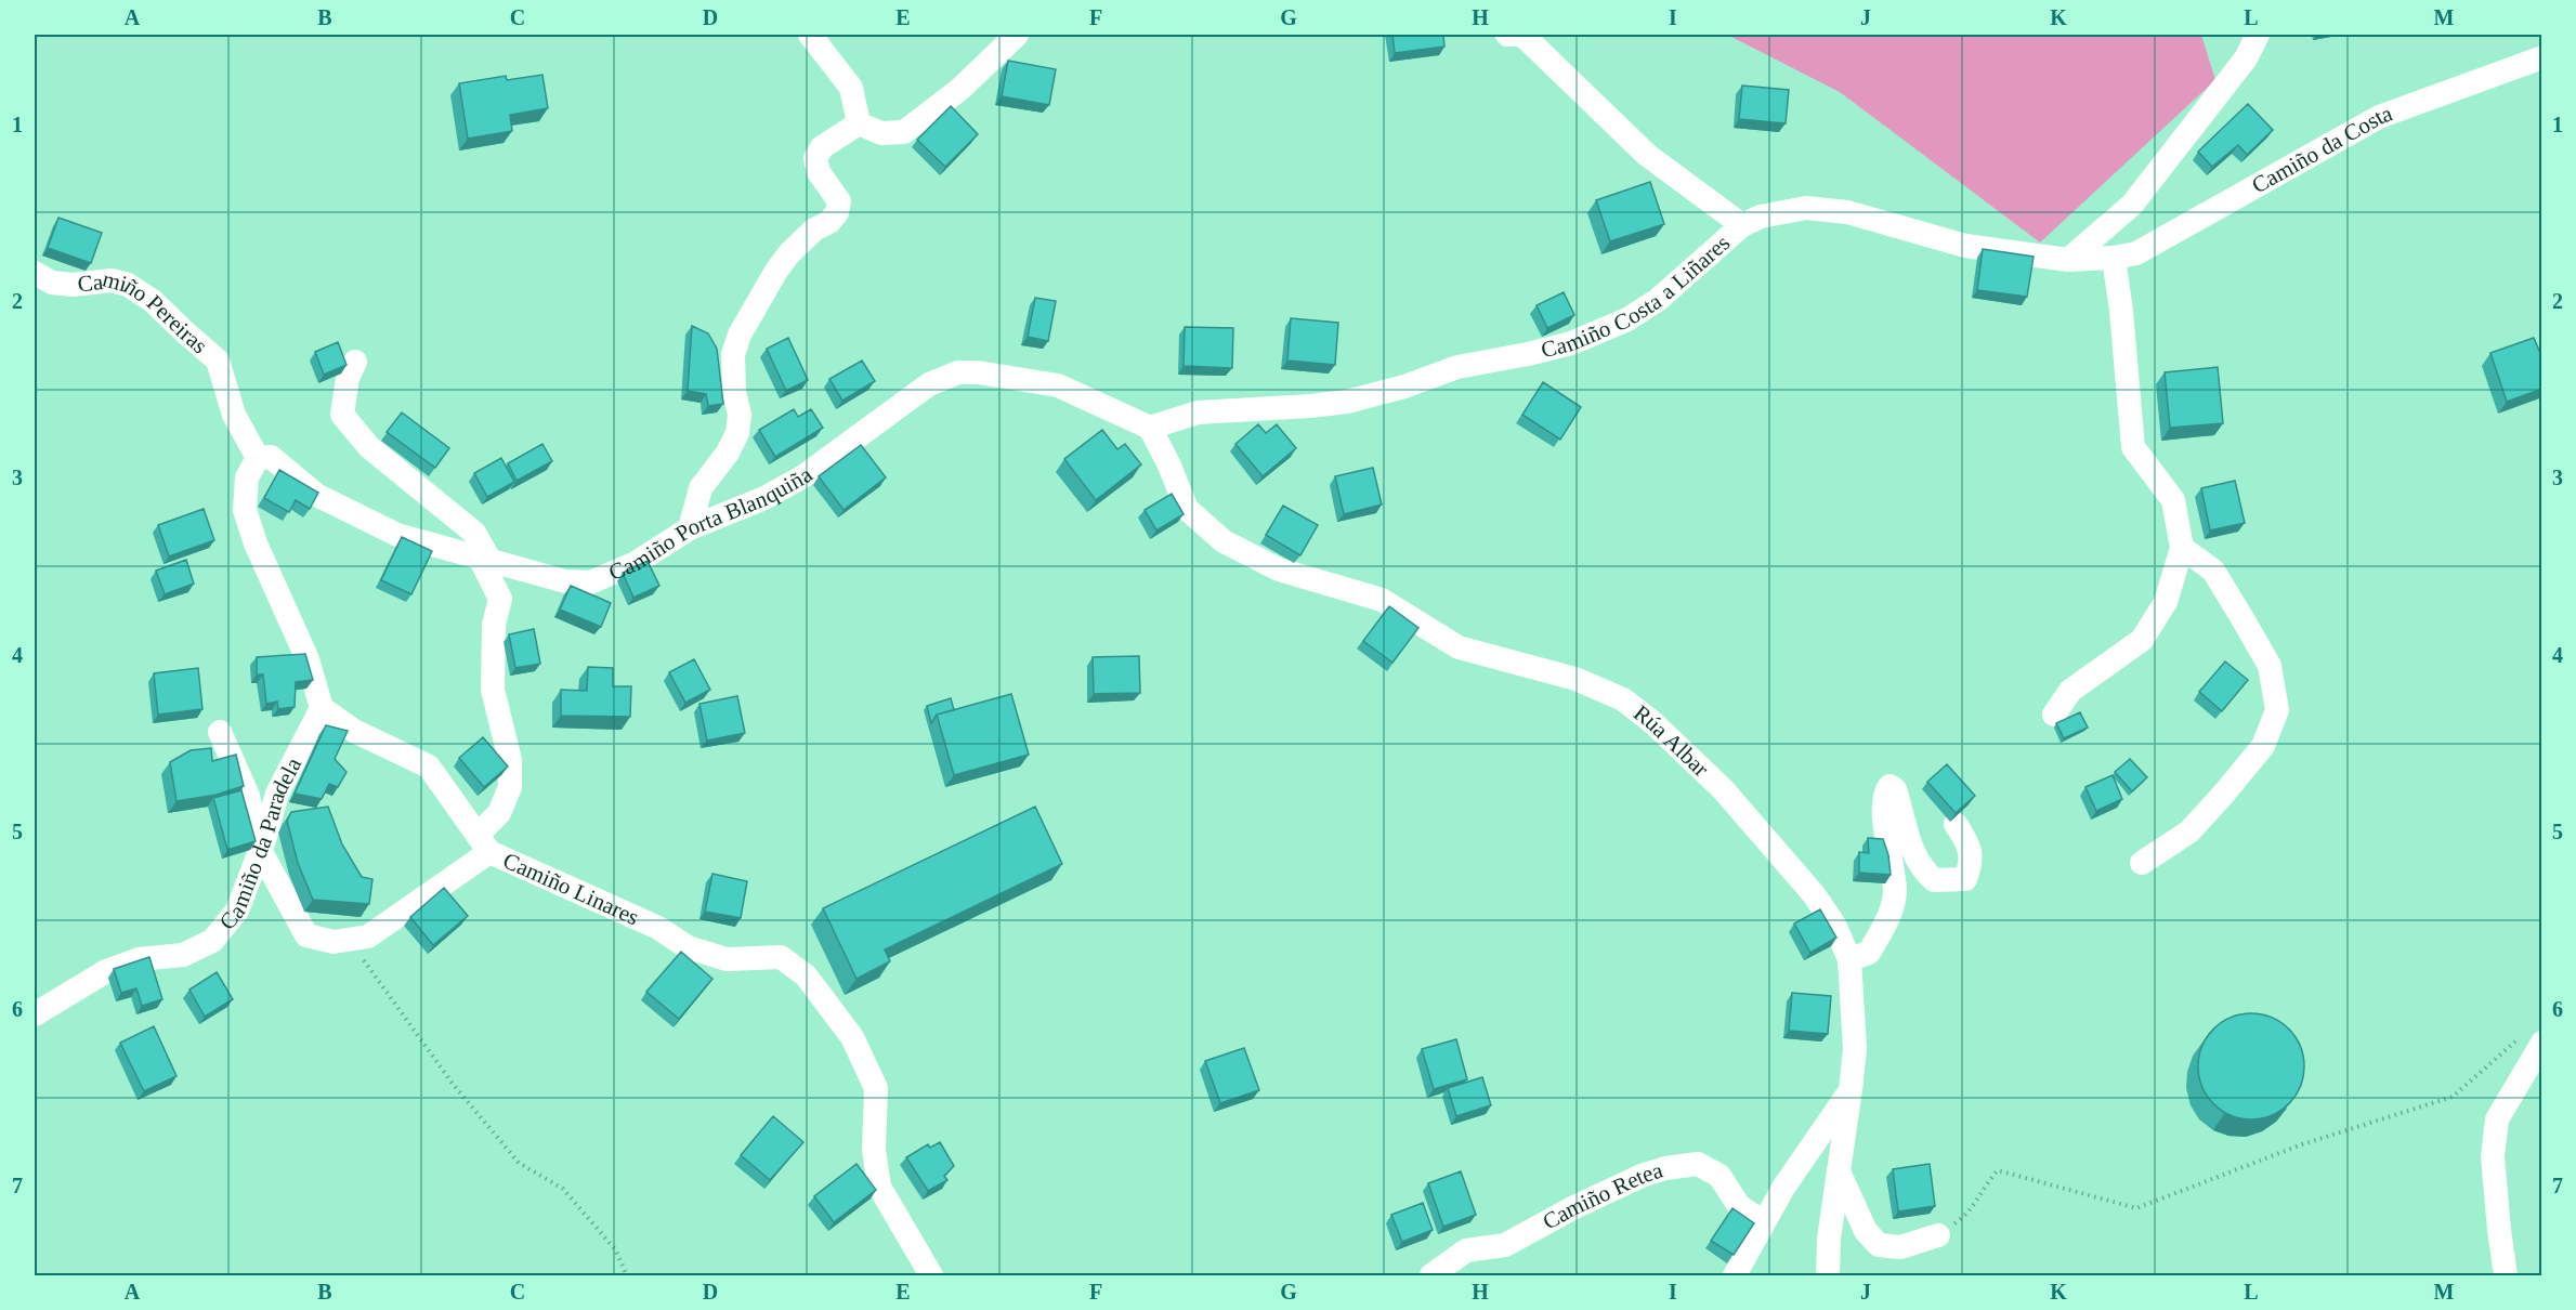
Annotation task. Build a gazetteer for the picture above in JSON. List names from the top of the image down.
{
  "streets": {
    "street": [
      "Camiño da Costa",
      "Camiño Costa a Liñares",
      "Camiño Pereiras",
      "Camiño Porta Blanquiña",
      "Rúa Albar",
      "Camiño da Paradela",
      "Camiño Linares",
      "Camiño Retea"
    ]
  },
  "crossings": [
    ["Camiño da Costa", "Camiño Costa a Liñares"],
    ["Camiño Costa a Liñares", "Camiño Porta Blanquiña"],
    ["Camiño Costa a Liñares", "Rúa Albar"],
    ["Camiño Pereiras", "Camiño Porta Blanquiña"],
    ["Camiño Porta Blanquiña", "Rúa Albar"],
    ["Rúa Albar", "Camiño Retea"]
  ],
  "grid": {
    "columns": [
      "A",
      "B",
      "C",
      "D",
      "E",
      "F",
      "G",
      "H",
      "I",
      "J",
      "K",
      "L",
      "M"
    ],
    "rows": [
      "1",
      "2",
      "3",
      "4",
      "5",
      "6",
      "7"
    ]
  }
}
